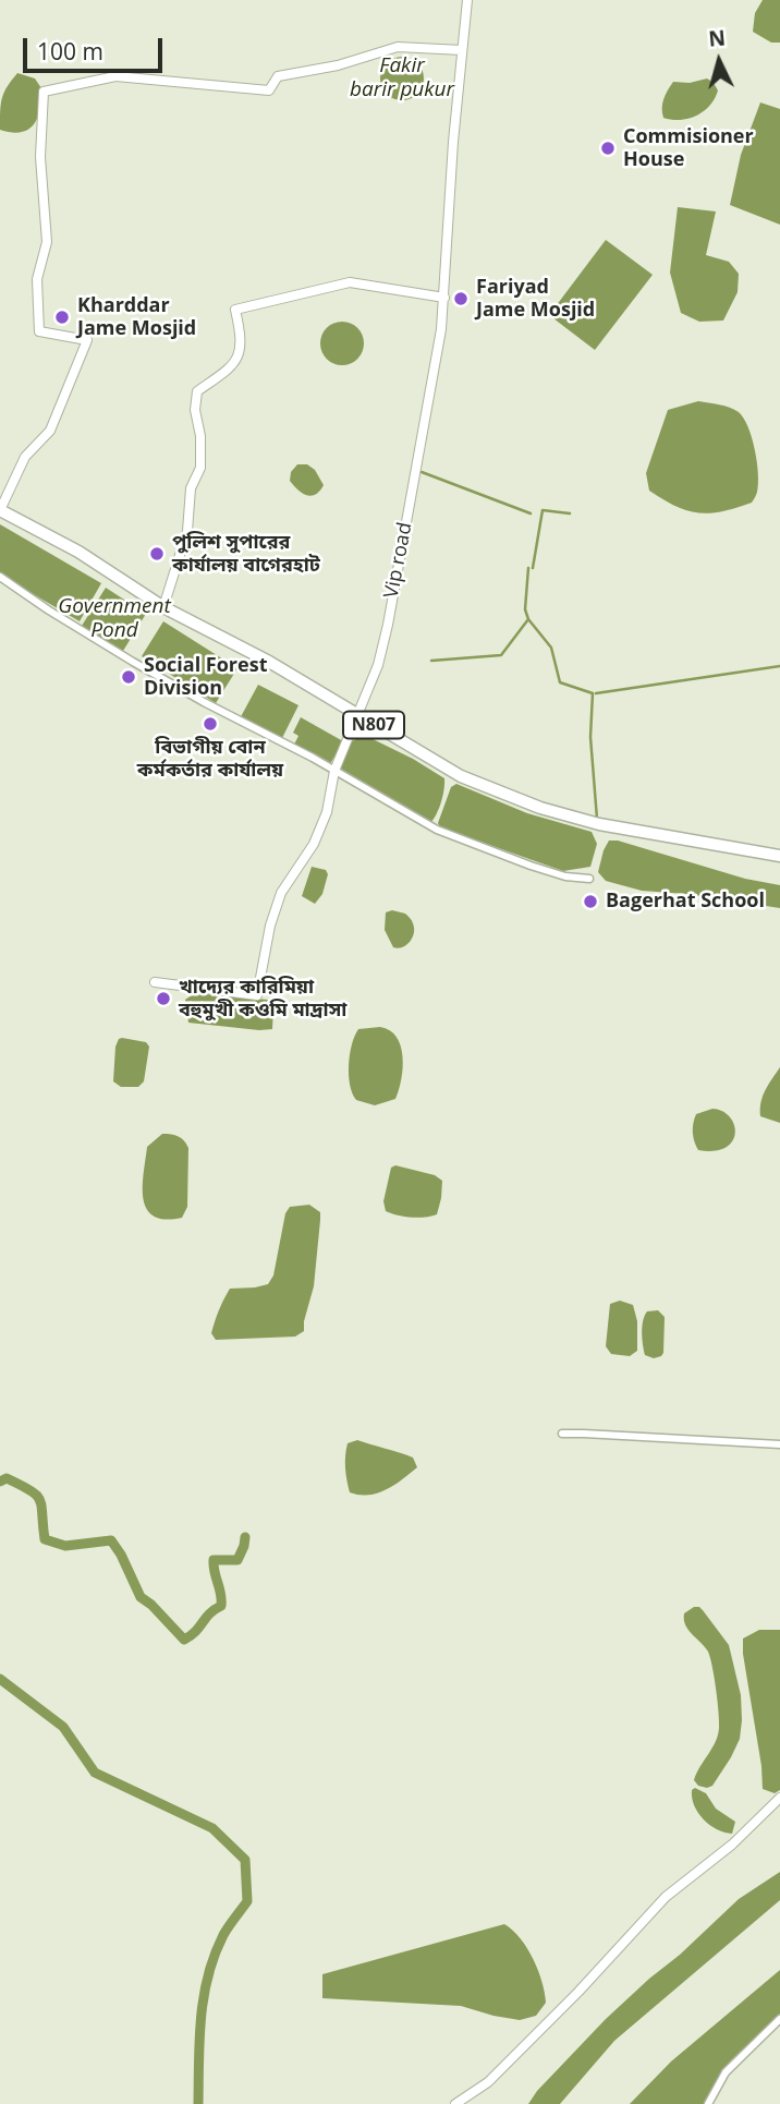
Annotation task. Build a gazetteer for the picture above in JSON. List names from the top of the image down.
{
  "streets": {
    "highway": ["N807"],
    "street": ["Vip road"]
  },
  "crossings": [
    ["Vip road", "N807"]
  ],
  "water": ["Fakir barir pukur", "Government Pond"],
  "places": [
    "Commisioner House",
    "Fariyad Jame Mosjid",
    "Kharddar Jame Mosjid",
    "পুলিশ সুপারের কার্যালয় বাগেরহাট",
    "Social Forest Division",
    "বিভাগীয় বোন কর্মকর্তার কার্যালয়",
    "Bagerhat School",
    "খাদ্যের কারিমিয়া বহুমুখী কওমি মাদ্রাসা"
  ],
  "scale_bar": "100 m",
  "north": "top"
}
